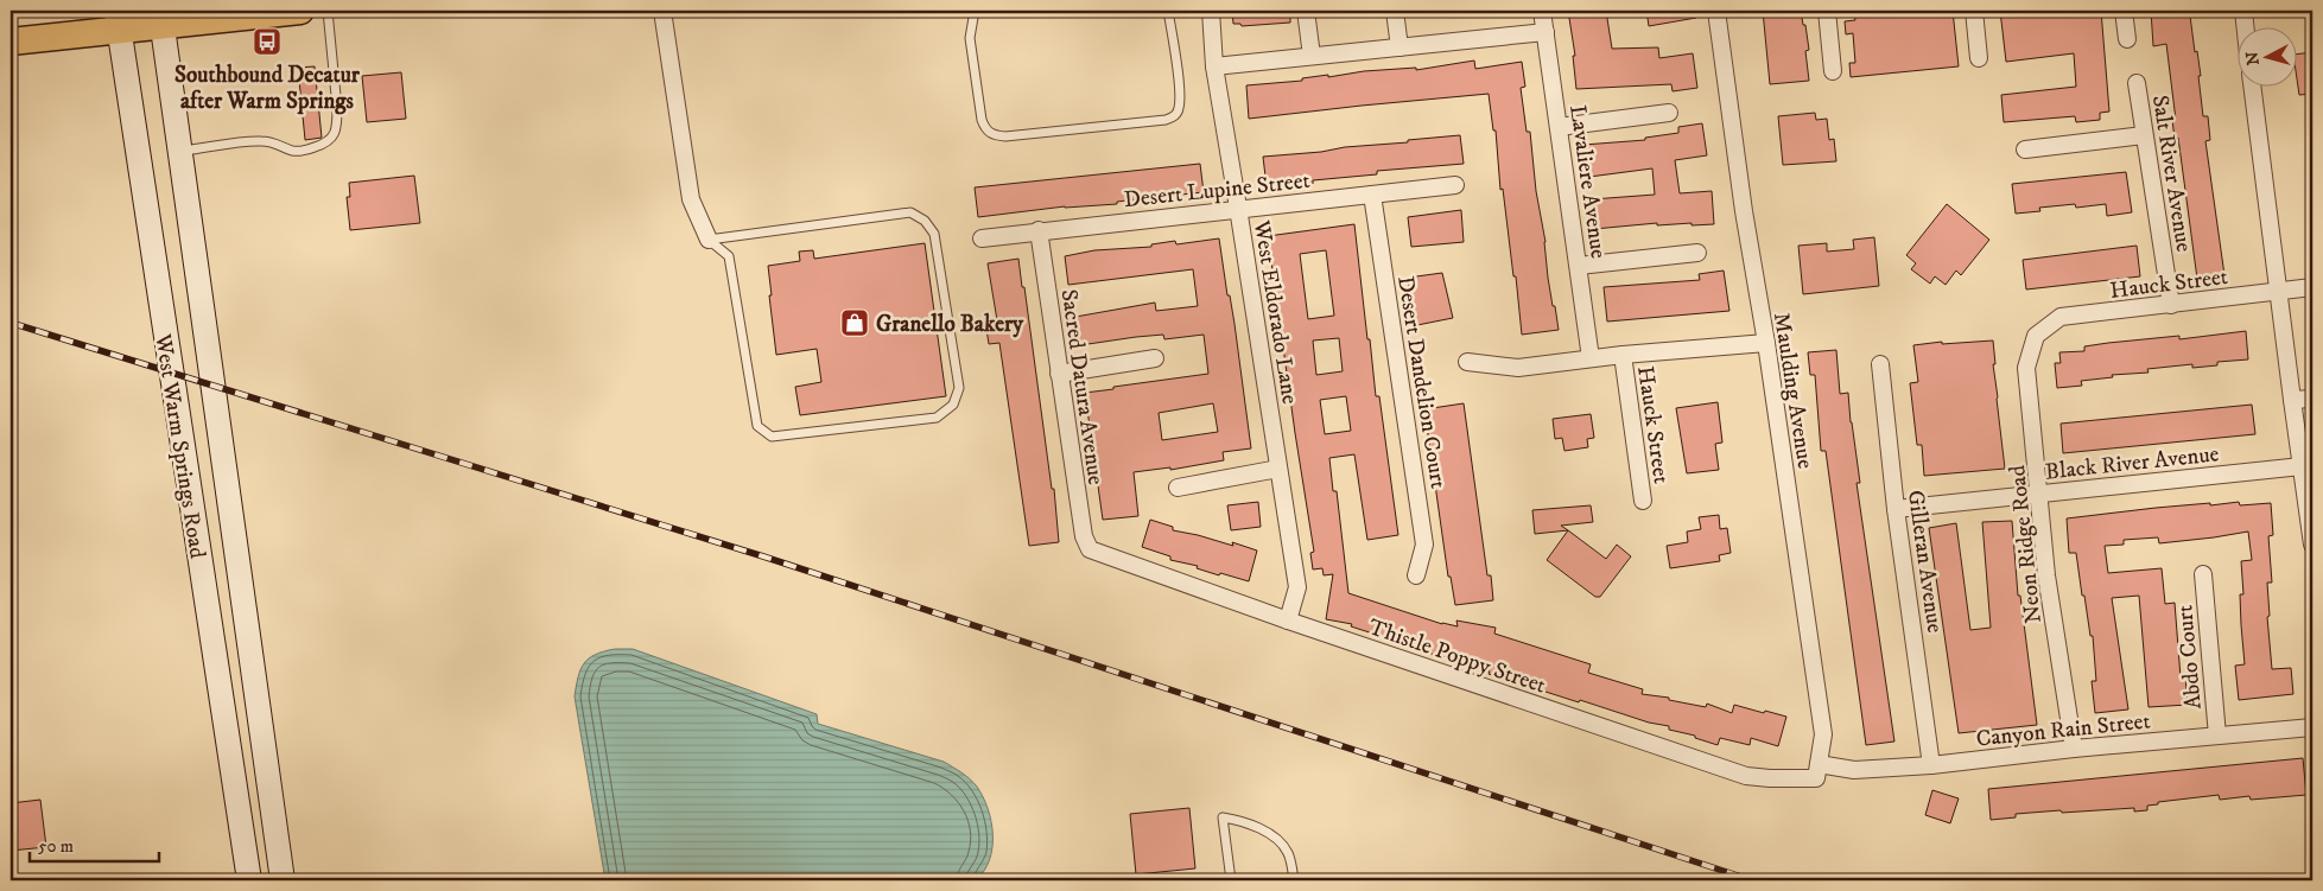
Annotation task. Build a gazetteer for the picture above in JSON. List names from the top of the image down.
{
  "streets": {
    "main road": ["West Warm Springs Road"],
    "street": [
      "Salt River Avenue",
      "Lavaliere Avenue",
      "Desert Lupine Street",
      "Hauck Street",
      "West Eldorado Lane",
      "Desert Dandelion Court",
      "Sacred Datura Avenue",
      "Maulding Avenue",
      "Black River Avenue",
      "Neon Ridge Road",
      "Gilleran Avenue",
      "Thistle Poppy Street",
      "Abdo Court",
      "Canyon Rain Street"
    ]
  },
  "crossings": [
    ["Salt River Avenue", "Hauck Street"],
    ["Lavaliere Avenue", "Hauck Street"],
    ["Desert Lupine Street", "West Eldorado Lane"],
    ["Desert Lupine Street", "Desert Dandelion Court"],
    ["Desert Lupine Street", "Sacred Datura Avenue"],
    ["Hauck Street", "Maulding Avenue"],
    ["Hauck Street", "Neon Ridge Road"],
    ["West Eldorado Lane", "Thistle Poppy Street"],
    ["Sacred Datura Avenue", "Thistle Poppy Street"],
    ["Maulding Avenue", "Thistle Poppy Street"],
    ["Maulding Avenue", "Canyon Rain Street"],
    ["Black River Avenue", "Neon Ridge Road"],
    ["Black River Avenue", "Gilleran Avenue"],
    ["Neon Ridge Road", "Canyon Rain Street"],
    ["Gilleran Avenue", "Canyon Rain Street"],
    ["Thistle Poppy Street", "Canyon Rain Street"],
    ["Abdo Court", "Canyon Rain Street"]
  ],
  "places": {
    "bus stop": ["Southbound Decatur after Warm Springs"],
    "shop": ["Granello Bakery"]
  },
  "scale_bar": "50 m",
  "north": "left"
}
